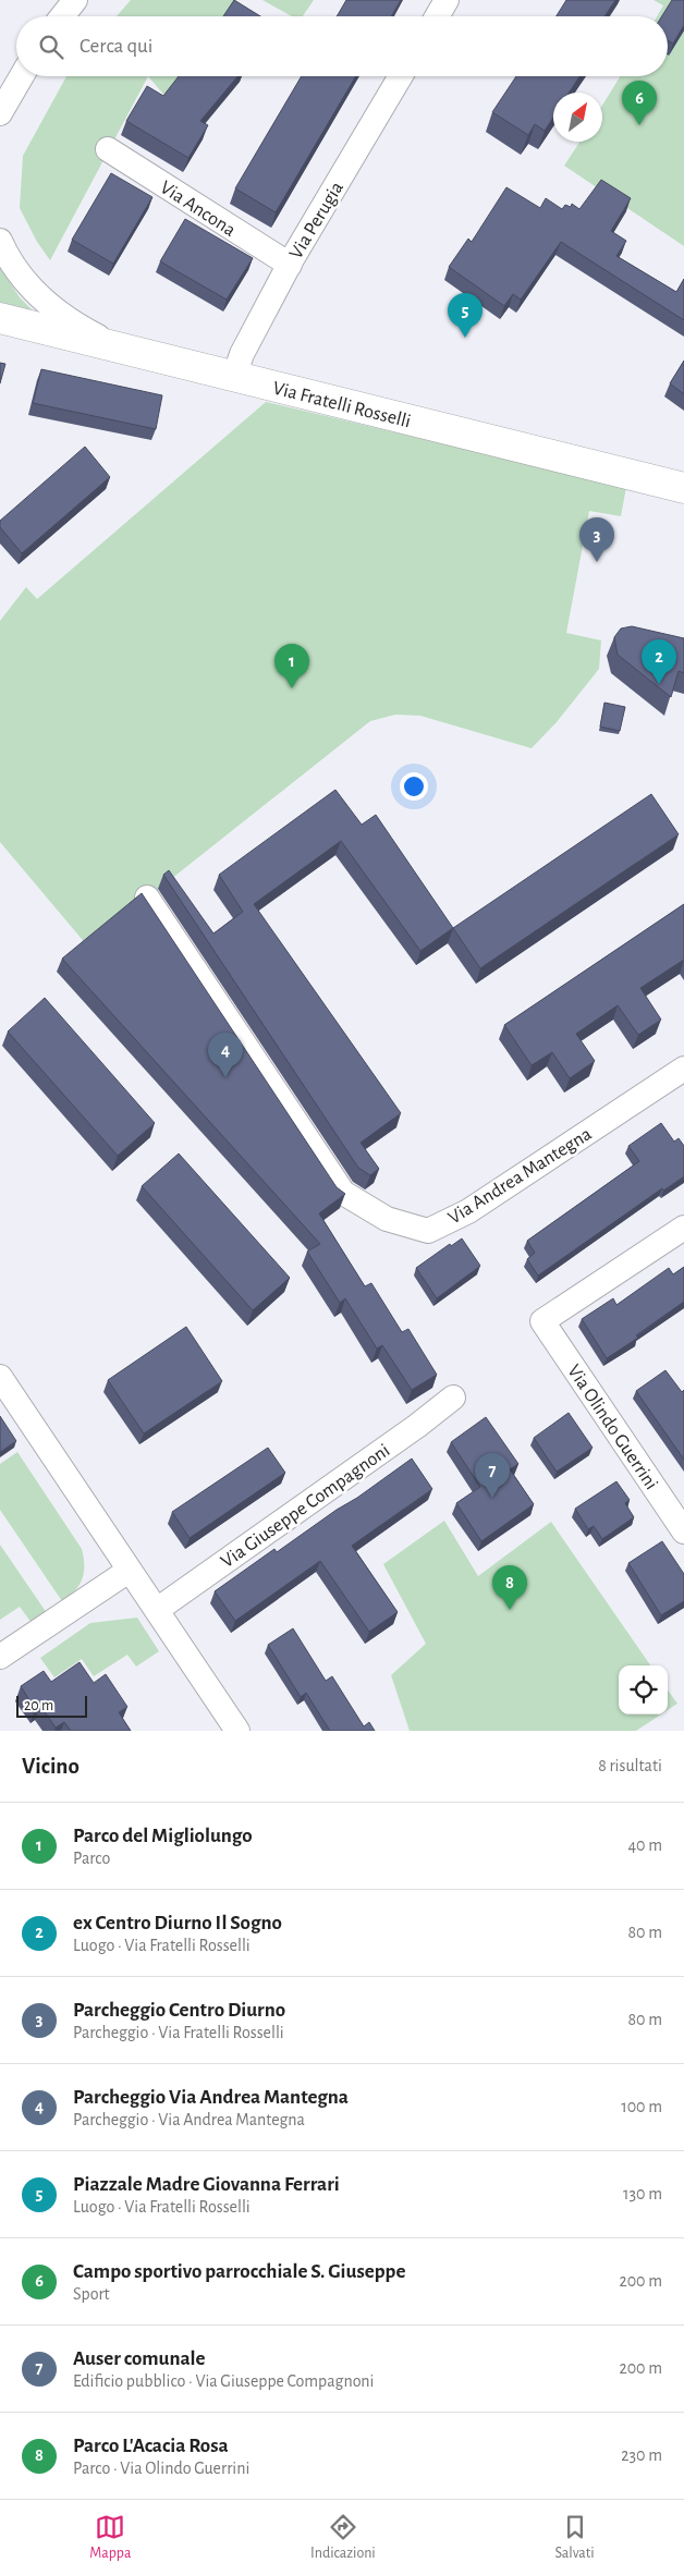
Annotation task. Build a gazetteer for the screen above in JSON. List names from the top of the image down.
{
  "streets": {
    "street": [
      "Via Ancona",
      "Via Perugia",
      "Via Fratelli Rosselli",
      "Via Andrea Mantegna",
      "Via Olindo Guerrini",
      "Via Giuseppe Compagnoni"
    ]
  },
  "crossings": [
    ["Via Ancona", "Via Perugia"],
    ["Via Perugia", "Via Fratelli Rosselli"]
  ],
  "scale_bar": "20 m",
  "north": "top right",
  "page": {
    "search": "Cerca qui",
    "pins": [
      "6",
      "5",
      "3",
      "2",
      "1",
      "4",
      "7",
      "8"
    ],
    "scale": "20 m",
    "heading": ["Vicino", "8 risultati"],
    "list": [
      {
        "mark": "1",
        "name": "Parco del Migliolungo",
        "note": "Parco",
        "value": "40 m"
      },
      {
        "mark": "2",
        "name": "ex Centro Diurno Il Sogno",
        "note": "Luogo · Via Fratelli Rosselli",
        "value": "80 m"
      },
      {
        "mark": "3",
        "name": "Parcheggio Centro Diurno",
        "note": "Parcheggio · Via Fratelli Rosselli",
        "value": "80 m"
      },
      {
        "mark": "4",
        "name": "Parcheggio Via Andrea Mantegna",
        "note": "Parcheggio · Via Andrea Mantegna",
        "value": "100 m"
      },
      {
        "mark": "5",
        "name": "Piazzale Madre Giovanna Ferrari",
        "note": "Luogo · Via Fratelli Rosselli",
        "value": "130 m"
      },
      {
        "mark": "6",
        "name": "Campo sportivo parrocchiale S. Giuseppe",
        "note": "Sport",
        "value": "200 m"
      },
      {
        "mark": "7",
        "name": "Auser comunale",
        "note": "Edificio pubblico · Via Giuseppe Compagnoni",
        "value": "200 m"
      },
      {
        "mark": "8",
        "name": "Parco L'Acacia Rosa",
        "note": "Parco · Via Olindo Guerrini",
        "value": "230 m"
      }
    ],
    "nav": ["Mappa", "Indicazioni", "Salvati"]
  }
}
